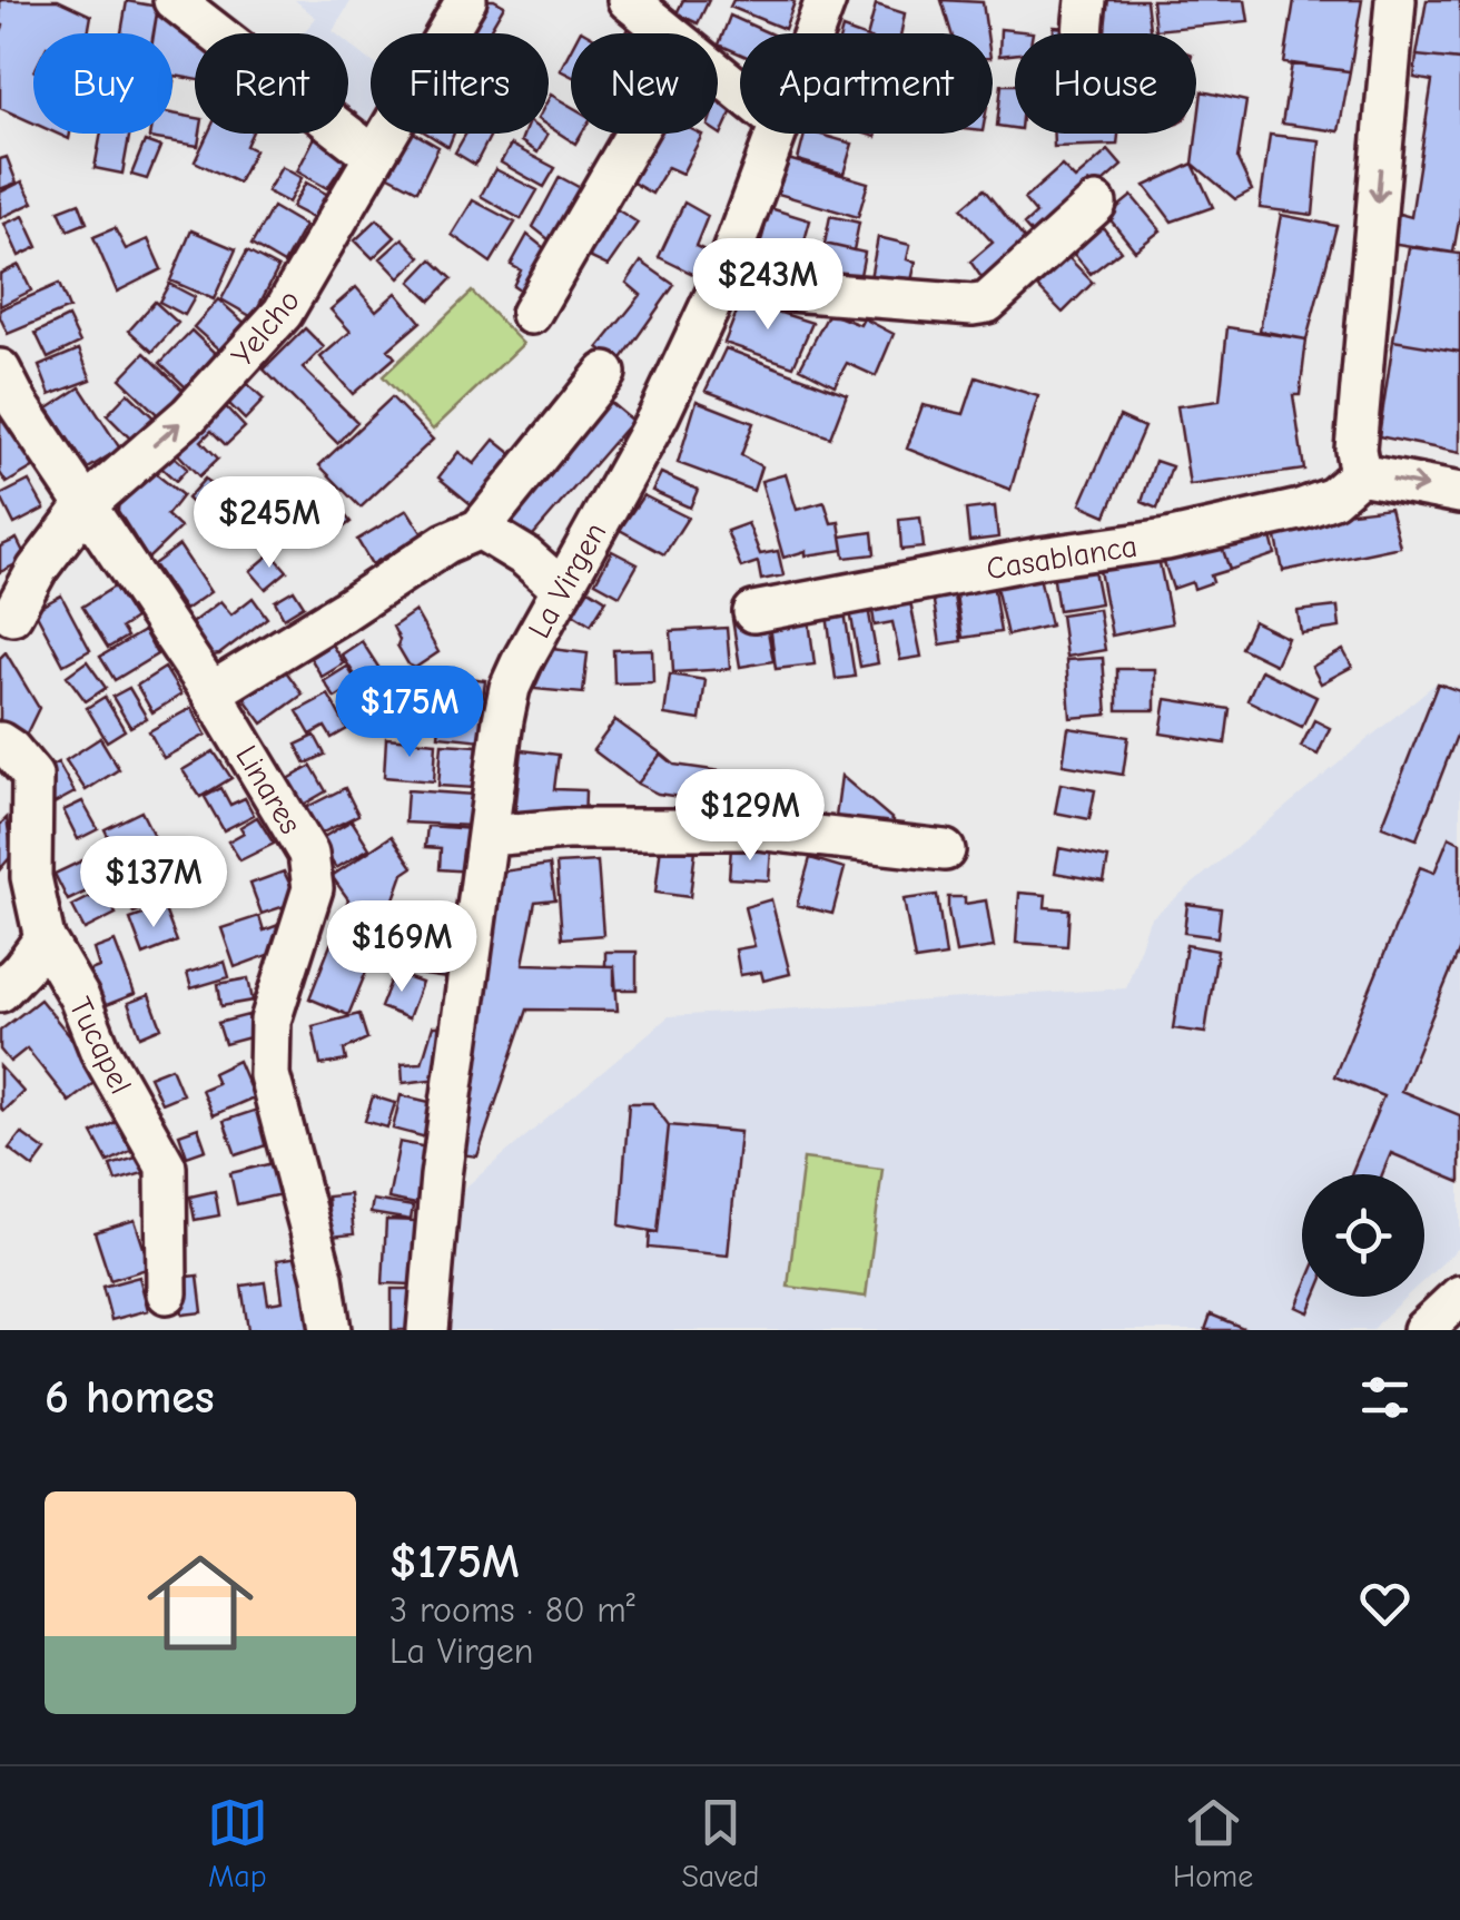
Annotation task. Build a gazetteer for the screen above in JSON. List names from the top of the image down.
{
  "streets": {
    "street": [
      "Yelcho",
      "Casablanca",
      "La Virgen",
      "Linares",
      "Tucapel"
    ]
  },
  "crossings": [
    ["Yelcho", "Linares"]
  ],
  "page": {
    "chip": [
      "Buy",
      "Rent",
      "Filters",
      "New",
      "Apartment",
      "House"
    ],
    "price": [
      "$243M",
      "$245M",
      "$175M",
      "$129M",
      "$137M",
      "$169M"
    ],
    "heading": "6 homes",
    "list": [
      {
        "name": "$175M",
        "note": "3 rooms · 80 m² · La Virgen"
      }
    ],
    "tabs": ["Map", "Saved", "Home"]
  }
}
